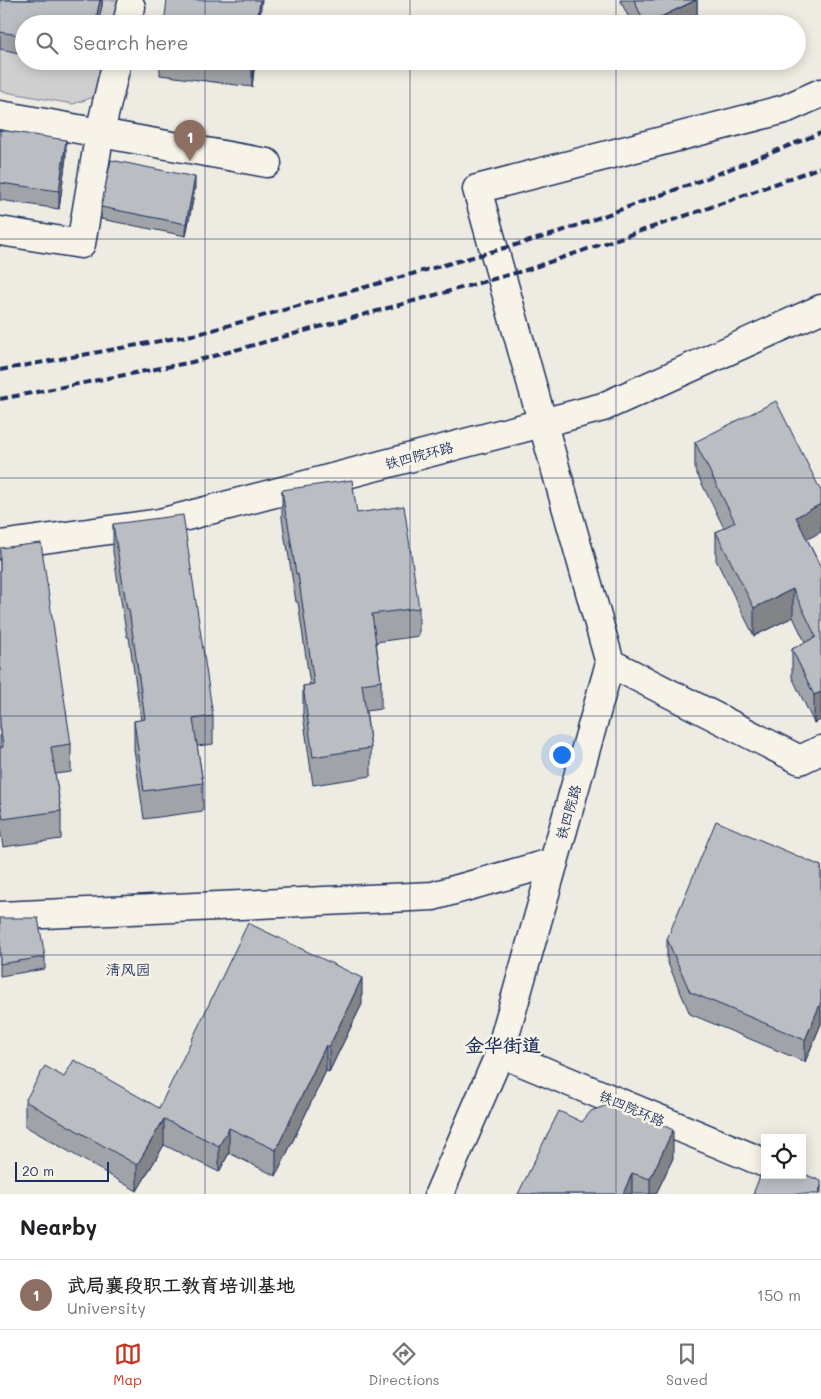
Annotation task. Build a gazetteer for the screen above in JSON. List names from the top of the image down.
{
  "streets": {
    "street": ["铁四院环路", "铁四院路"]
  },
  "crossings": [
    ["铁四院环路", "铁四院路"]
  ],
  "districts": ["清风园", "金华街道"],
  "scale_bar": "20 m",
  "page": {
    "search": "Search here",
    "pins": "1",
    "scale": "20 m",
    "heading": "Nearby",
    "list": [
      {
        "mark": "1",
        "name": "武局襄段职工教育培训基地",
        "note": "University",
        "value": "150 m"
      }
    ],
    "nav": ["Map", "Directions", "Saved"]
  }
}
